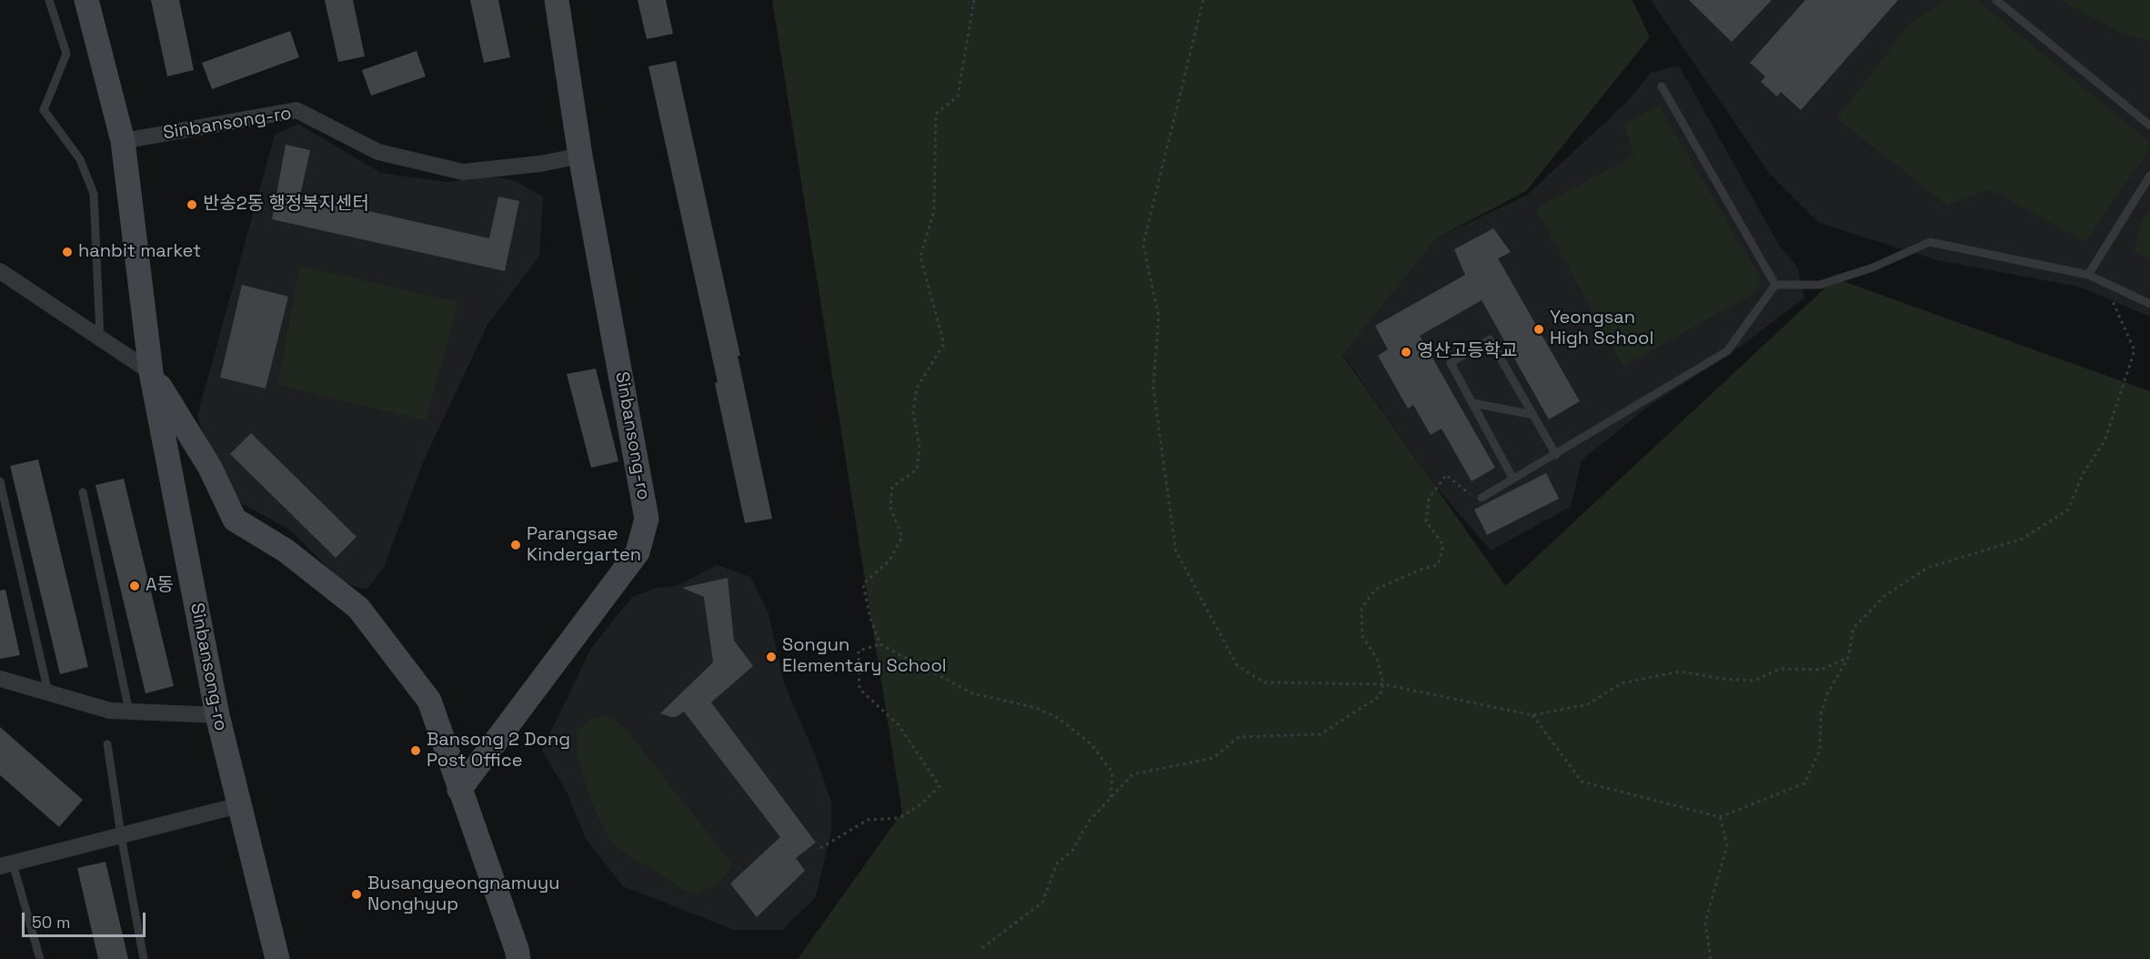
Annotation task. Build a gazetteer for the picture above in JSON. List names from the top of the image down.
{
  "streets": {
    "main road": ["Sinbansong-ro"]
  },
  "places": [
    "반송2동 행정복지센터",
    "hanbit market",
    "Yeongsan High School",
    "영산고등학교",
    "Parangsae Kindergarten",
    "A동",
    "Songun Elementary School",
    "Bansong 2 Dong Post Office",
    "Busangyeongnamuyu Nonghyup"
  ],
  "scale_bar": "50 m"
}
